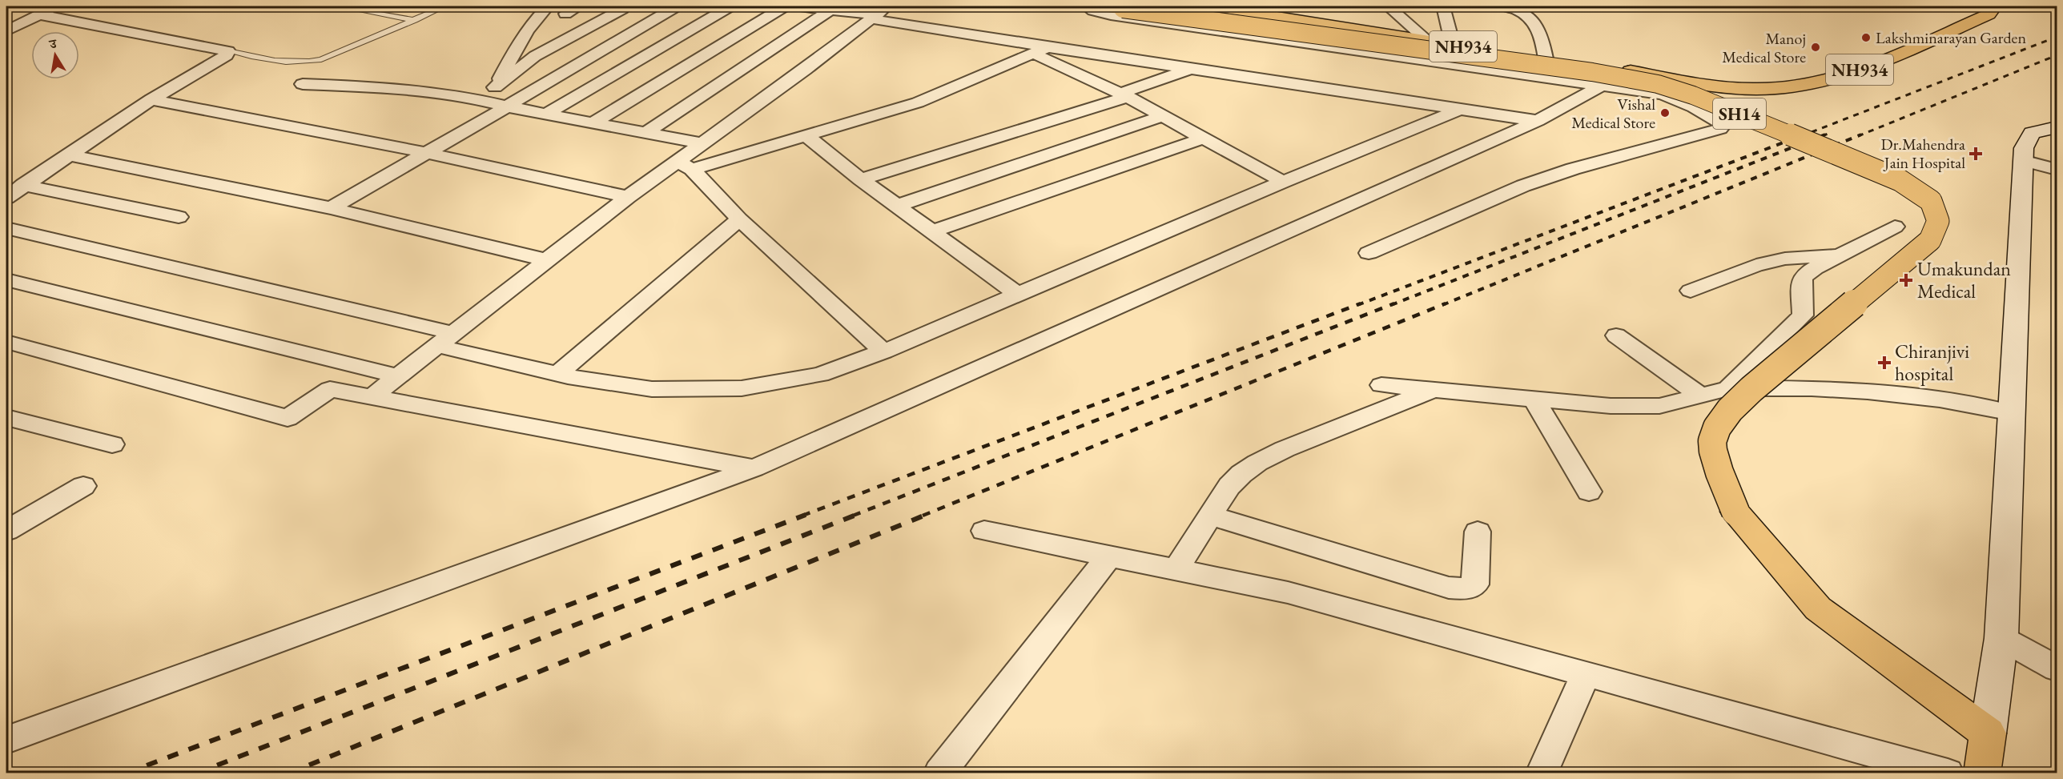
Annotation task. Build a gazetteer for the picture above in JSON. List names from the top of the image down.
{
  "streets": {
    "main road": ["NH934", "SH14"]
  },
  "places": {
    "other": ["Lakshminarayan Garden", "Manoj Medical Store", "Vishal Medical Store"],
    "health": ["Dr.Mahendra Jain Hospital", "Umakundan Medical", "Chiranjivi hospital"]
  },
  "north": "top"
}
